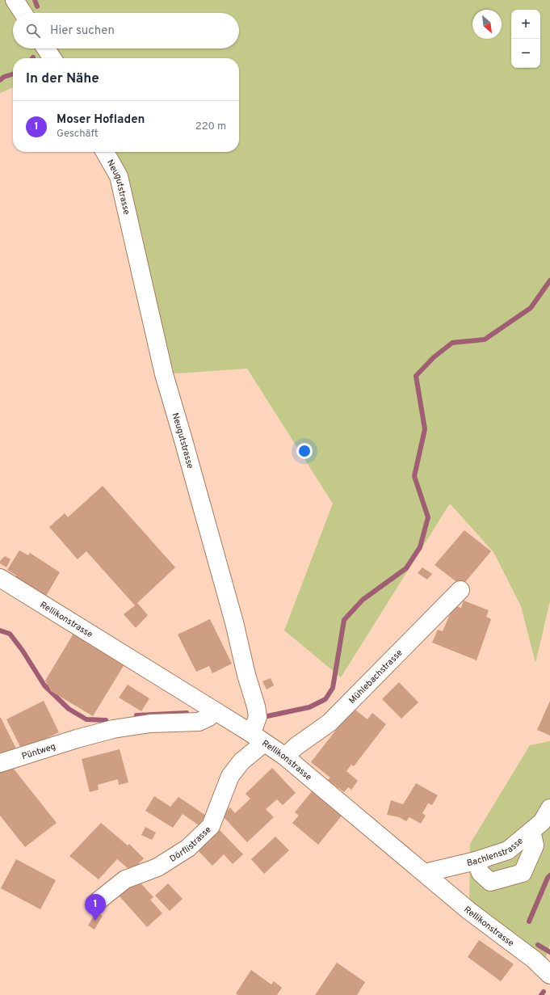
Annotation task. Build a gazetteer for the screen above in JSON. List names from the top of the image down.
{
  "streets": {
    "street": [
      "Neugutstrasse",
      "Rellikonstrasse",
      "Mühlebachstrasse",
      "Püntweg",
      "Dörflistrasse",
      "Bachlenstrasse"
    ]
  },
  "crossings": [
    ["Neugutstrasse", "Rellikonstrasse"],
    ["Rellikonstrasse", "Mühlebachstrasse"],
    ["Rellikonstrasse", "Püntweg"],
    ["Rellikonstrasse", "Dörflistrasse"],
    ["Rellikonstrasse", "Bachlenstrasse"]
  ],
  "north": "bottom right",
  "page": {
    "map_buttons": ["+", "−"],
    "search": "Hier suchen",
    "heading": "In der Nähe",
    "list": [
      {
        "mark": "1",
        "name": "Moser Hofladen",
        "note": "Geschäft",
        "value": "220 m"
      }
    ],
    "pins": "1"
  }
}
